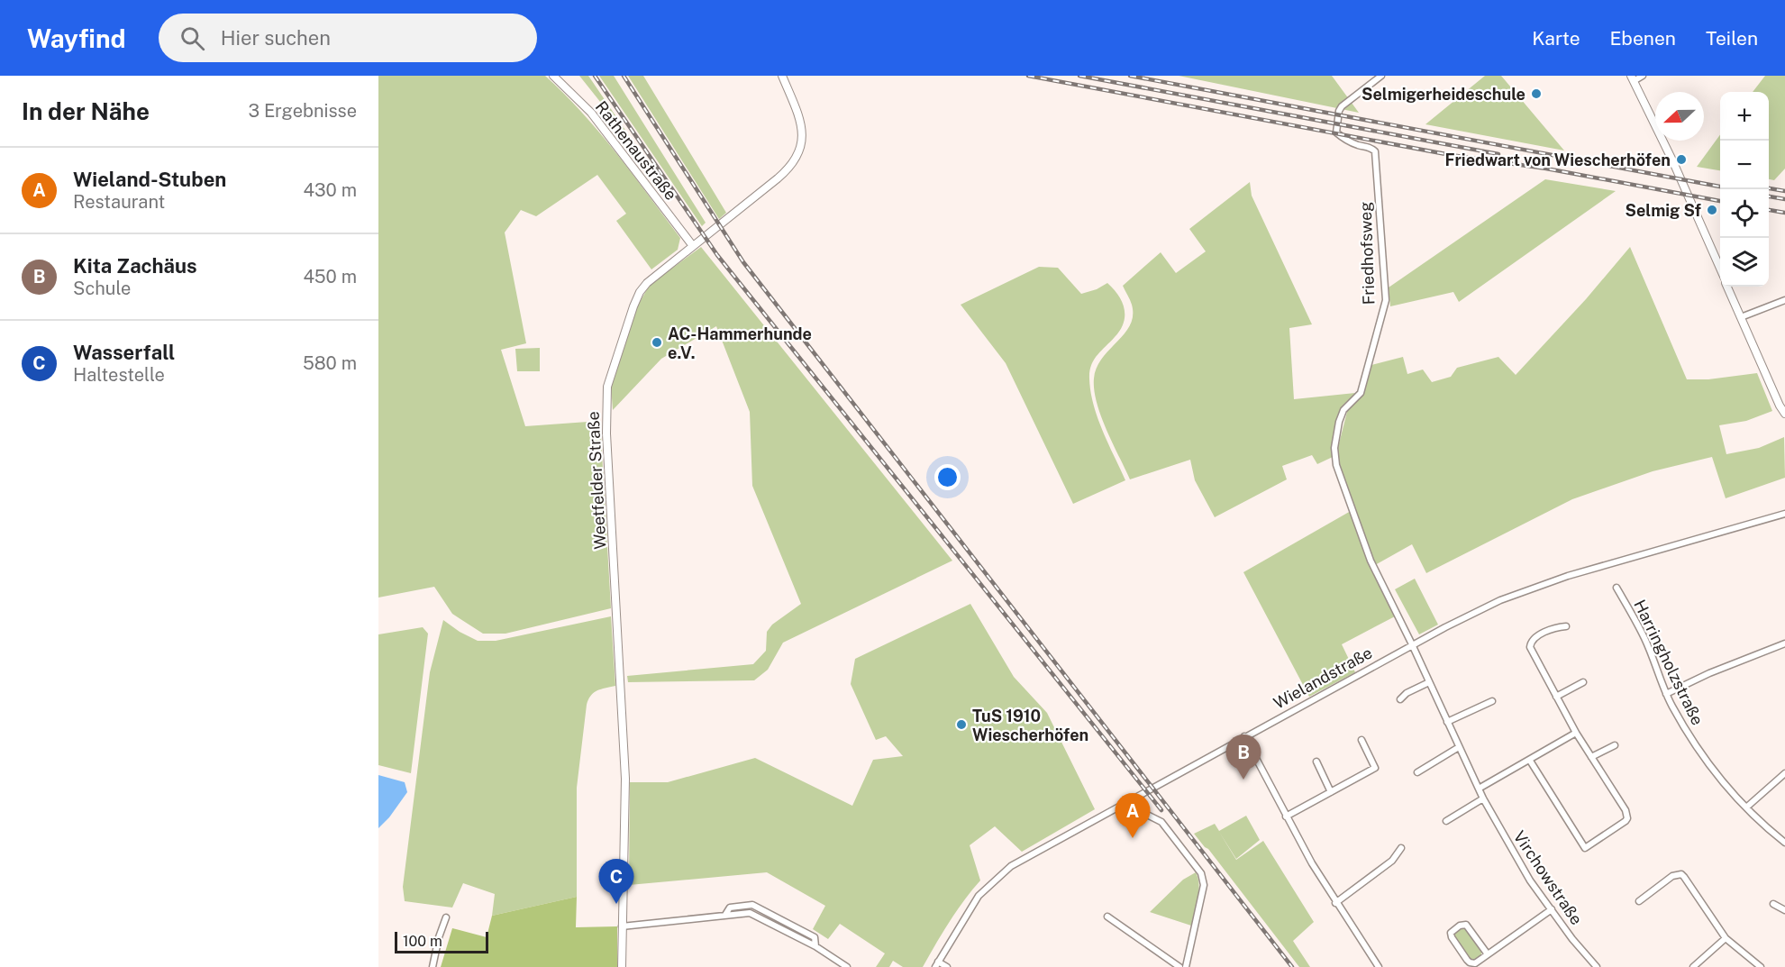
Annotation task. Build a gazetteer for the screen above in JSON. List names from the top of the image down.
{
  "streets": {
    "street": [
      "Rathenaustraße",
      "Friedhofsweg",
      "Weetfelder Straße",
      "Harringholzstraße",
      "Wielandstraße",
      "Virchowstraße"
    ]
  },
  "crossings": [
    ["Rathenaustraße", "Weetfelder Straße"],
    ["Friedhofsweg", "Wielandstraße"],
    ["Friedhofsweg", "Virchowstraße"],
    ["Wielandstraße", "Virchowstraße"]
  ],
  "places": [
    "Selmigerheideschule",
    "Friedwart von Wiescherhöfen",
    "Selmig Sf",
    "AC-Hammerhunde e.V.",
    "TuS 1910 Wiescherhöfen"
  ],
  "scale_bar": "100 m",
  "north": "left",
  "page": {
    "header": "Wayfind",
    "search": "Hier suchen",
    "nav": ["Karte", "Ebenen", "Teilen"],
    "heading": ["In der Nähe", "3 Ergebnisse"],
    "map_buttons": ["+", "−"],
    "list": [
      {
        "mark": "A",
        "name": "Wieland-Stuben",
        "note": "Restaurant",
        "value": "430 m"
      },
      {
        "mark": "B",
        "name": "Kita Zachäus",
        "note": "Schule",
        "value": "450 m"
      },
      {
        "mark": "C",
        "name": "Wasserfall",
        "note": "Haltestelle",
        "value": "580 m"
      }
    ],
    "pins": ["B", "A", "C"],
    "scale": "100 m"
  }
}
